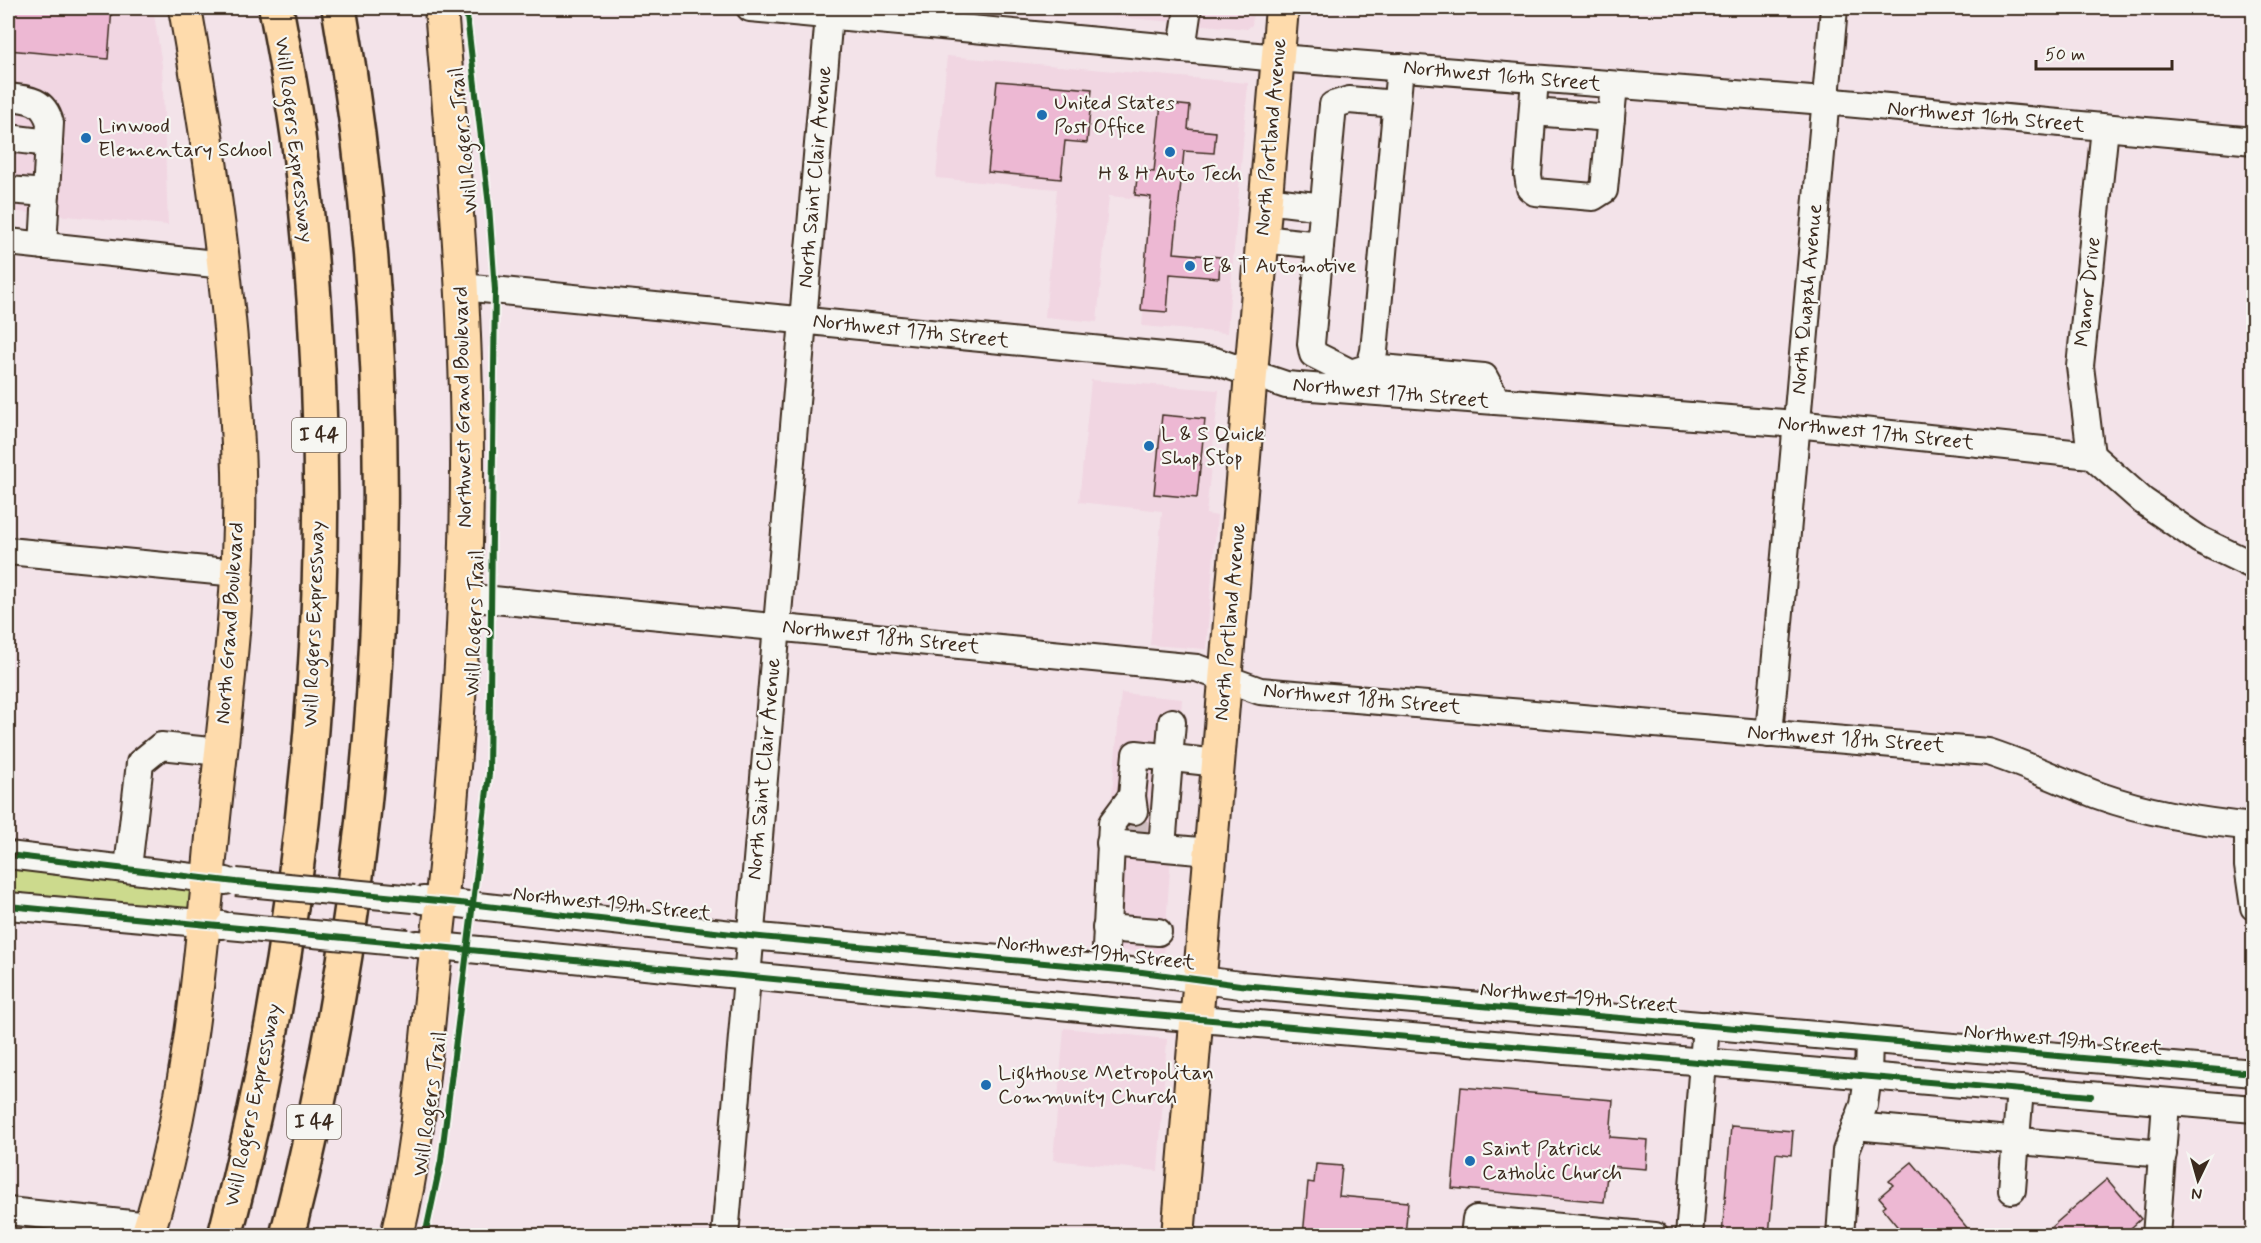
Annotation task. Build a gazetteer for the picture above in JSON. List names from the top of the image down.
{
  "streets": {
    "highway": ["Will Rogers Expressway", "I 44"],
    "main road": ["North Portland Avenue", "Northwest Grand Boulevard", "North Grand Boulevard"],
    "street": [
      "Northwest 16th Street",
      "North Saint Clair Avenue",
      "Manor Drive",
      "North Quapah Avenue",
      "Northwest 17th Street",
      "Northwest 18th Street",
      "Northwest 19th Street"
    ],
    "cycle path": ["Will Rogers Trail"]
  },
  "crossings": [
    ["Northwest 16th Street", "North Portland Avenue"],
    ["Northwest 16th Street", "North Saint Clair Avenue"],
    ["Northwest 16th Street", "Manor Drive"],
    ["Northwest 16th Street", "North Quapah Avenue"],
    ["North Portland Avenue", "Northwest 17th Street"],
    ["North Portland Avenue", "Northwest 18th Street"],
    ["North Portland Avenue", "Northwest 19th Street"],
    ["North Saint Clair Avenue", "Northwest 17th Street"],
    ["North Saint Clair Avenue", "Northwest 18th Street"],
    ["North Saint Clair Avenue", "Northwest 19th Street"],
    ["Manor Drive", "Northwest 17th Street"],
    ["North Quapah Avenue", "Northwest 17th Street"],
    ["North Quapah Avenue", "Northwest 18th Street"],
    ["Northwest 17th Street", "Northwest Grand Boulevard"],
    ["Northwest Grand Boulevard", "Northwest 18th Street"],
    ["Northwest Grand Boulevard", "Northwest 19th Street"],
    ["North Grand Boulevard", "Northwest 19th Street"]
  ],
  "places": [
    "United States Post Office",
    "Linwood Elementary School",
    "H & H Auto Tech",
    "E & T Automotive",
    "L & S Quick Shop Stop",
    "Lighthouse Metropolitan Community Church",
    "Saint Patrick Catholic Church"
  ],
  "scale_bar": "50 m",
  "north": "bottom"
}
